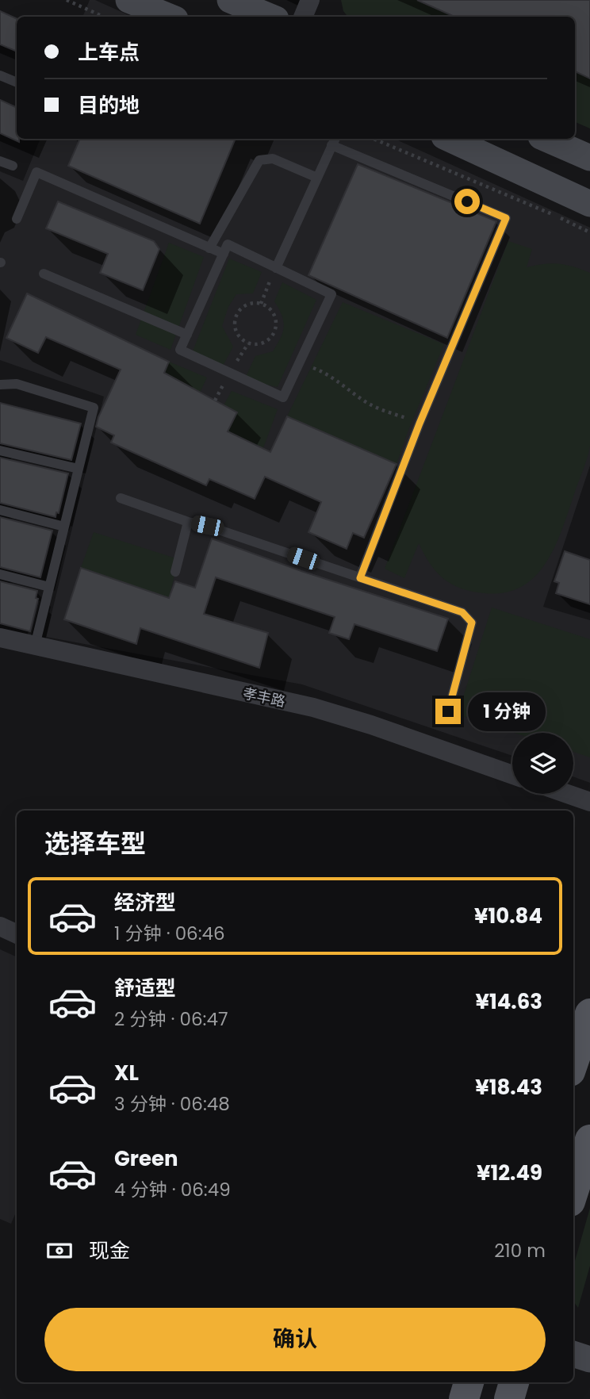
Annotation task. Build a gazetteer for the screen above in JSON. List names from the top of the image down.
{
  "streets": {
    "street": ["孝丰路"]
  },
  "page": {
    "banner": ["上车点", "目的地"],
    "bubble": "1 分钟",
    "heading": "选择车型",
    "list": [
      {
        "name": "经济型",
        "note": "1 分钟 · 06:46",
        "value": "¥10.84"
      },
      {
        "name": "舒适型",
        "note": "2 分钟 · 06:47",
        "value": "¥14.63"
      },
      {
        "name": "XL",
        "note": "3 分钟 · 06:48",
        "value": "¥18.43"
      },
      {
        "name": "Green",
        "note": "4 分钟 · 06:49",
        "value": "¥12.49"
      }
    ],
    "pay": ["现金", "210 m"],
    "buttons": "确认"
  }
}
